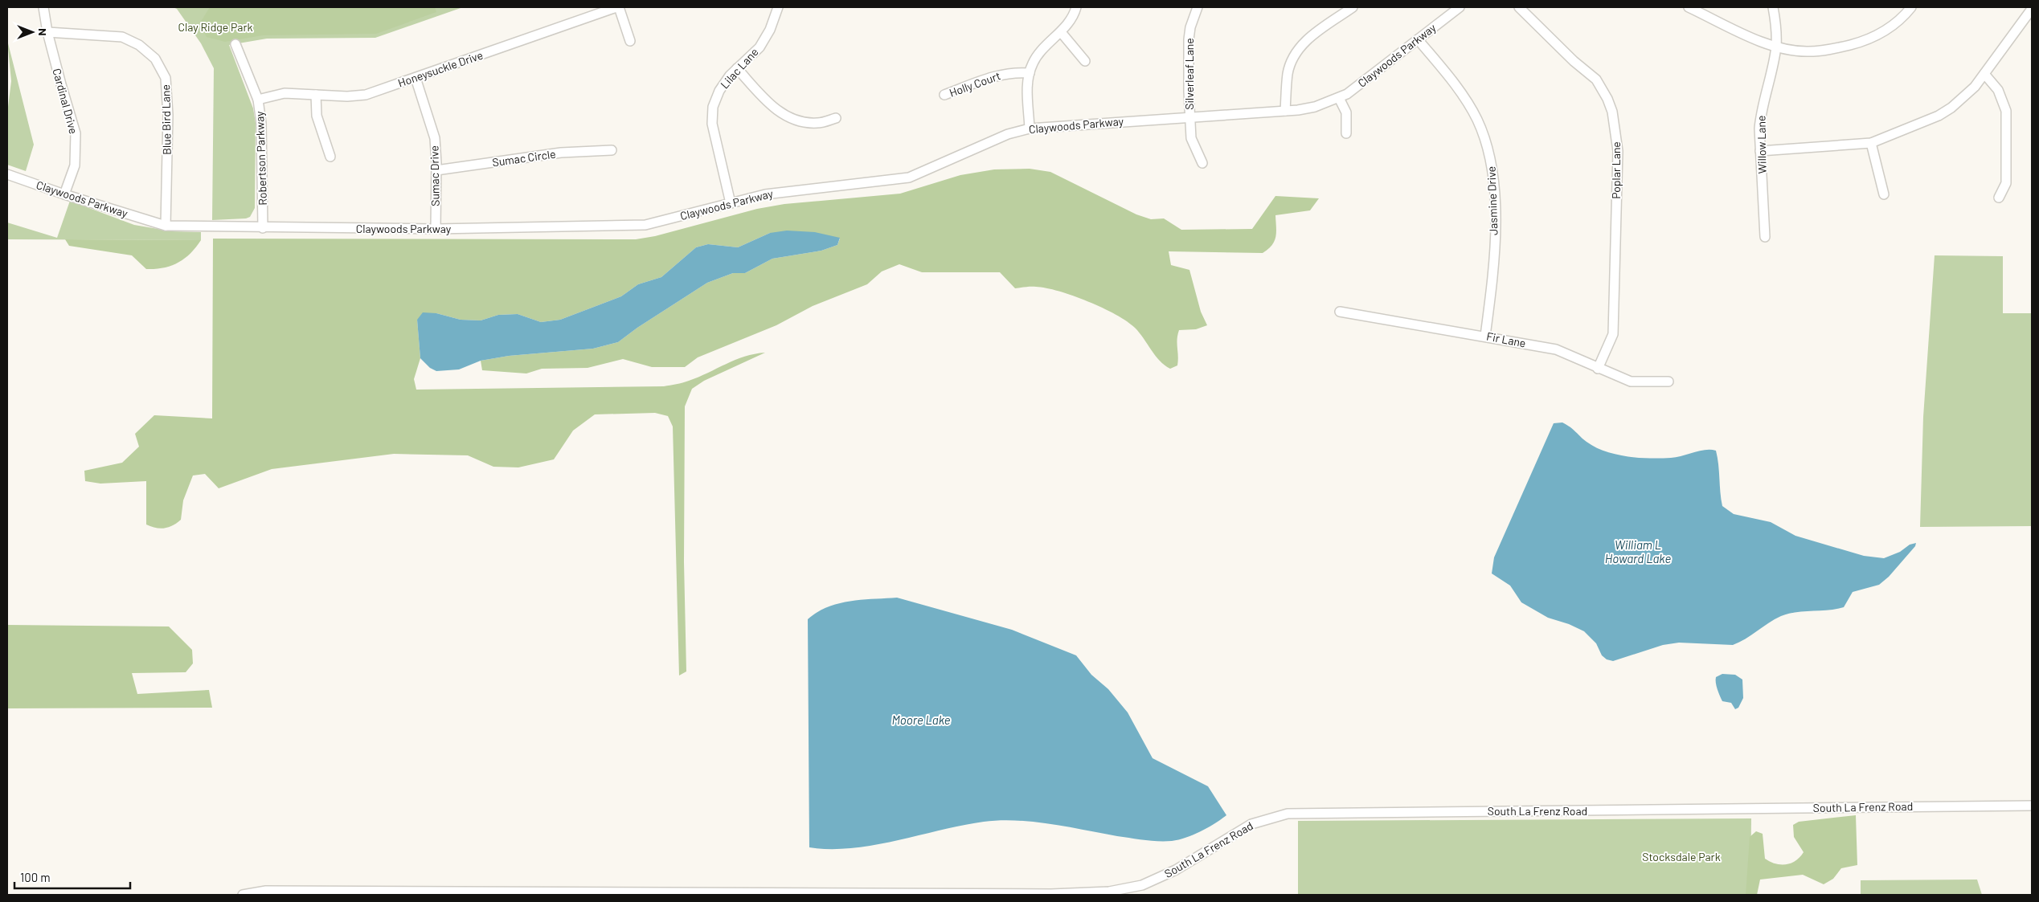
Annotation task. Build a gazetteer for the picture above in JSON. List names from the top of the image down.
{
  "streets": {
    "street": [
      "Claywoods Parkway",
      "Lilac Lane",
      "Honeysuckle Drive",
      "Silverleaf Lane",
      "Holly Court",
      "Cardinal Drive",
      "Blue Bird Lane",
      "Willow Lane",
      "Robertson Parkway",
      "Sumac Circle",
      "Poplar Lane",
      "Sumac Drive",
      "Jasmine Drive",
      "Fir Lane",
      "South La Frenz Road"
    ]
  },
  "crossings": [
    ["Claywoods Parkway", "Lilac Lane"],
    ["Claywoods Parkway", "Silverleaf Lane"],
    ["Claywoods Parkway", "Cardinal Drive"],
    ["Claywoods Parkway", "Blue Bird Lane"],
    ["Claywoods Parkway", "Robertson Parkway"],
    ["Claywoods Parkway", "Sumac Drive"],
    ["Claywoods Parkway", "Jasmine Drive"],
    ["Honeysuckle Drive", "Robertson Parkway"],
    ["Honeysuckle Drive", "Sumac Drive"],
    ["Cardinal Drive", "Blue Bird Lane"],
    ["Sumac Circle", "Sumac Drive"],
    ["Poplar Lane", "Fir Lane"],
    ["Jasmine Drive", "Fir Lane"]
  ],
  "water": ["William L Howard Lake", "Moore Lake"],
  "parks": ["Clay Ridge Park", "Stocksdale Park"],
  "scale_bar": "100 m",
  "north": "right"
}
